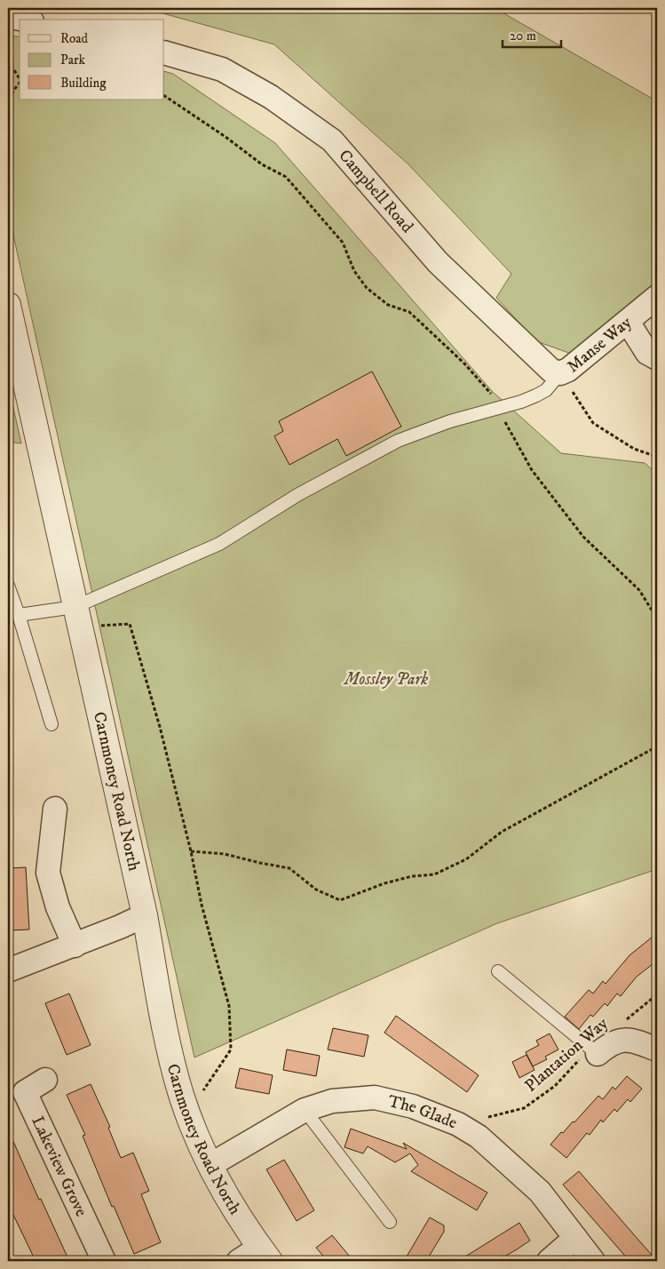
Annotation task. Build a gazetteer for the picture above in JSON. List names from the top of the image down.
{
  "streets": {
    "street": [
      "Campbell Road",
      "Manse Way",
      "Carnmoney Road North",
      "The Glade",
      "Lakeview Grove"
    ],
    "path": ["Plantation Way"]
  },
  "crossings": [
    ["Campbell Road", "Manse Way"],
    ["Carnmoney Road North", "The Glade"],
    ["Plantation Way", "The Glade"]
  ],
  "parks": ["Mossley Park"],
  "legend": ["Road", "Park", "Building"],
  "scale_bar": "20 m"
}
